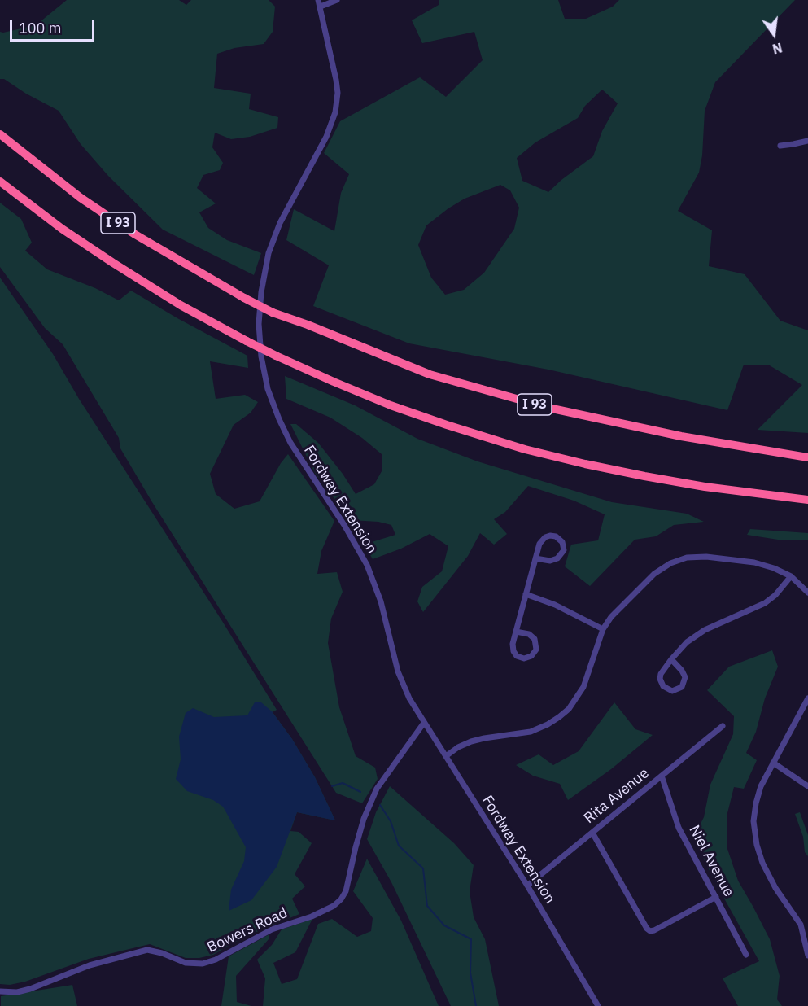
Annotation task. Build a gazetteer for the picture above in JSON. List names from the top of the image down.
{
  "streets": {
    "highway": ["I 93"],
    "street": [
      "Fordway Extension",
      "Rita Avenue",
      "Niel Avenue",
      "Bowers Road"
    ]
  },
  "crossings": [
    ["Fordway Extension", "Rita Avenue"],
    ["Fordway Extension", "Bowers Road"],
    ["Rita Avenue", "Niel Avenue"]
  ],
  "scale_bar": "100 m",
  "north": "bottom"
}
